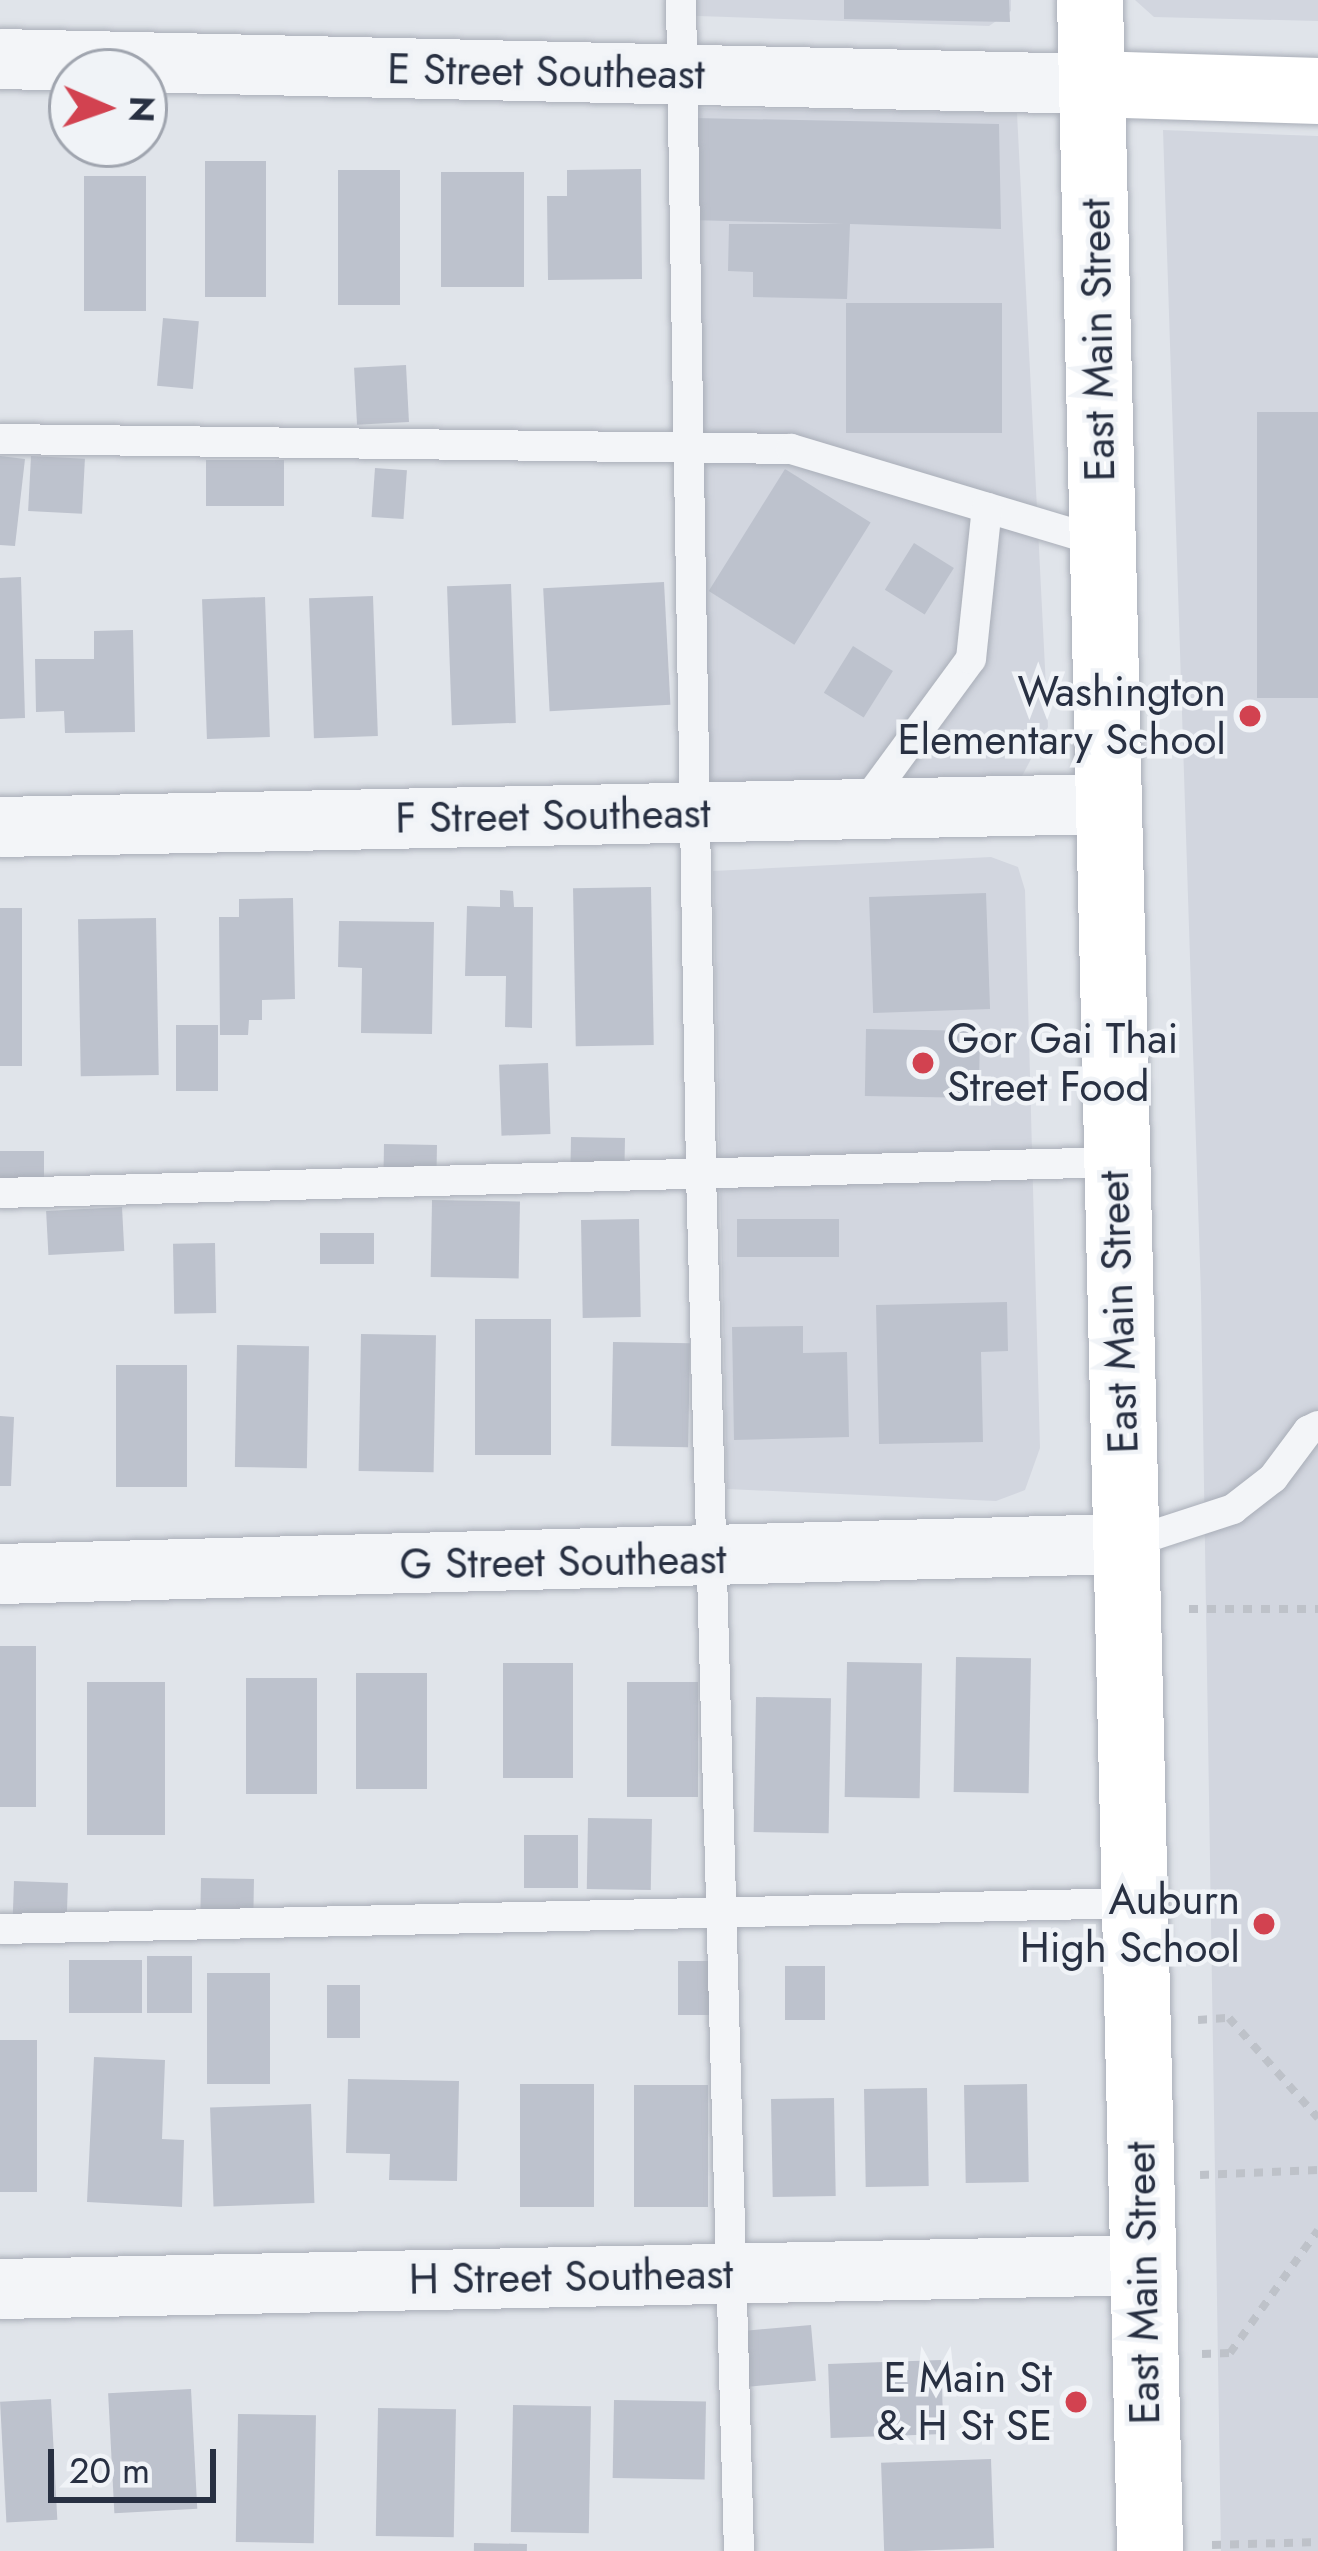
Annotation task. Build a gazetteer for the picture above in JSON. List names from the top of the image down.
{
  "streets": {
    "main road": ["East Main Street"],
    "street": [
      "E Street Southeast",
      "F Street Southeast",
      "G Street Southeast",
      "H Street Southeast"
    ]
  },
  "crossings": [
    ["E Street Southeast", "East Main Street"],
    ["East Main Street", "F Street Southeast"],
    ["East Main Street", "G Street Southeast"],
    ["East Main Street", "H Street Southeast"]
  ],
  "places": [
    "Washington Elementary School",
    "Gor Gai Thai Street Food",
    "Auburn High School",
    "E Main St & H St SE"
  ],
  "scale_bar": "20 m",
  "north": "right"
}
